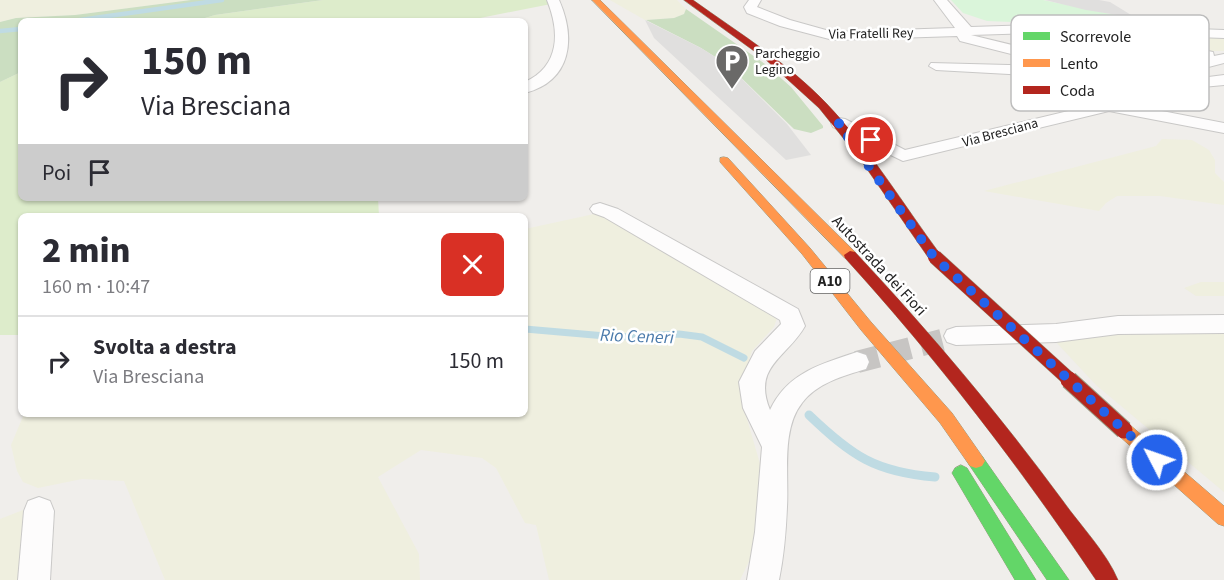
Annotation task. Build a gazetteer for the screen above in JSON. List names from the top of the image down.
{
  "streets": {
    "main road": ["Autostrada dei Fiori", "A10"],
    "street": ["Via Fratelli Rey", "Via Bresciana"]
  },
  "crossings": [
    ["Autostrada dei Fiori", "A10"]
  ],
  "water": ["Rio Ceneri"],
  "places": {
    "parking": ["Parcheggio Legino"]
  },
  "legend": ["Scorrevole", "Lento", "Coda"],
  "page": {
    "turn": ["150 m", "Via Bresciana"],
    "then": "Poi",
    "heading": ["2 min", "160 m · 10:47"],
    "list": [
      {
        "name": "Svolta a destra",
        "note": "Via Bresciana",
        "value": "150 m"
      }
    ]
  }
}
